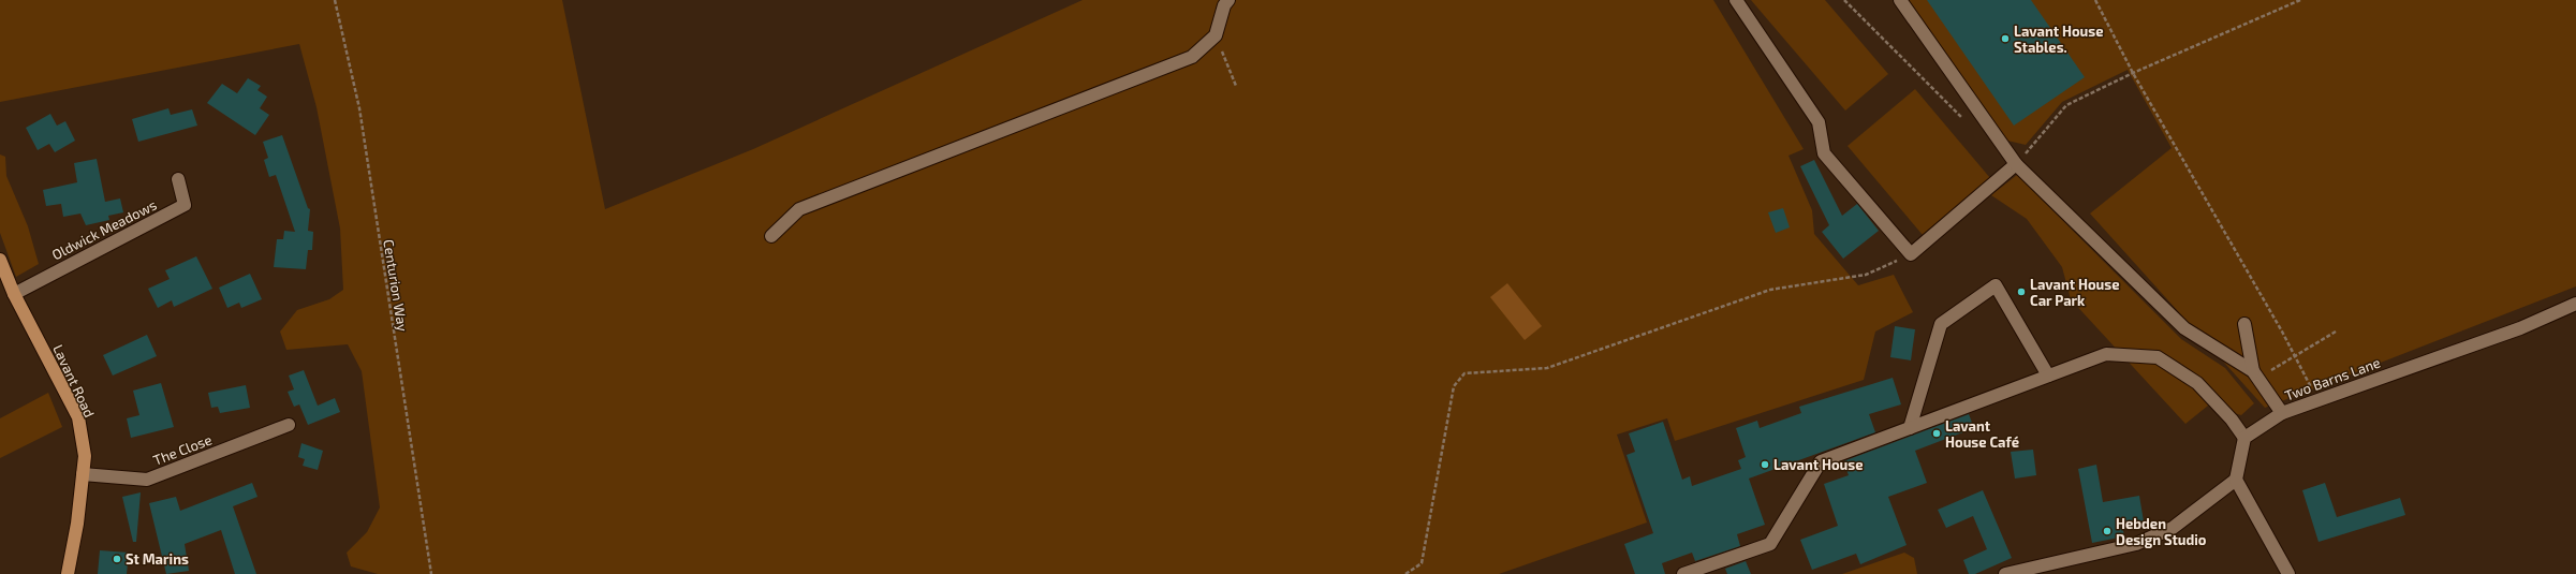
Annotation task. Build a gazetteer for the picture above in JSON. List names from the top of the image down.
{
  "streets": {
    "main road": ["Lavant Road"],
    "street": ["Oldwick Meadows", "Two Barns Lane", "The Close"],
    "path": ["Centurion Way"]
  },
  "crossings": [
    ["Oldwick Meadows", "Lavant Road"],
    ["Lavant Road", "The Close"]
  ],
  "places": [
    "Lavant House Stables.",
    "Lavant House Car Park",
    "Lavant House Café",
    "Lavant House",
    "Hebden Design Studio",
    "St Marins"
  ]
}
